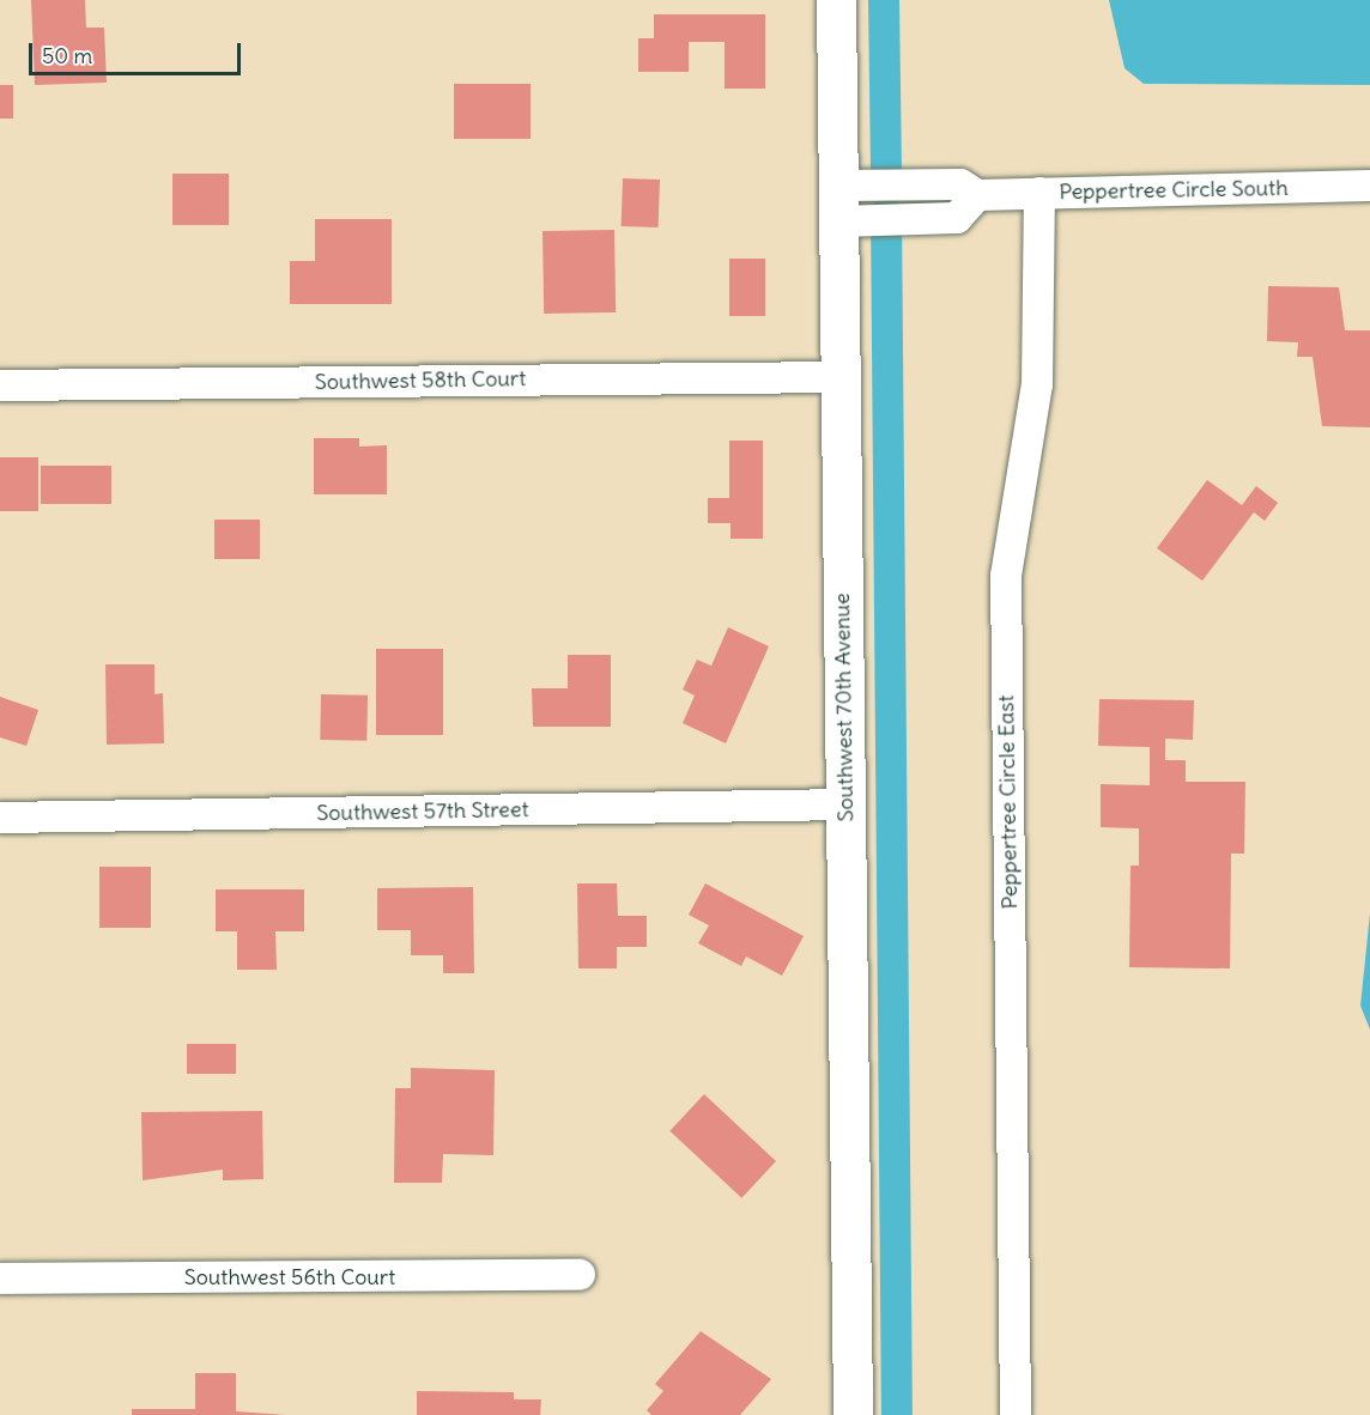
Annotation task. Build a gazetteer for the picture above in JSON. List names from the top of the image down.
{
  "streets": {
    "street": [
      "Peppertree Circle South",
      "Southwest 58th Court",
      "Southwest 70th Avenue",
      "Peppertree Circle East",
      "Southwest 57th Street",
      "Southwest 56th Court"
    ]
  },
  "crossings": [
    ["Peppertree Circle South", "Southwest 70th Avenue"],
    ["Peppertree Circle South", "Peppertree Circle East"],
    ["Southwest 58th Court", "Southwest 70th Avenue"],
    ["Southwest 70th Avenue", "Southwest 57th Street"]
  ],
  "scale_bar": "50 m"
}
